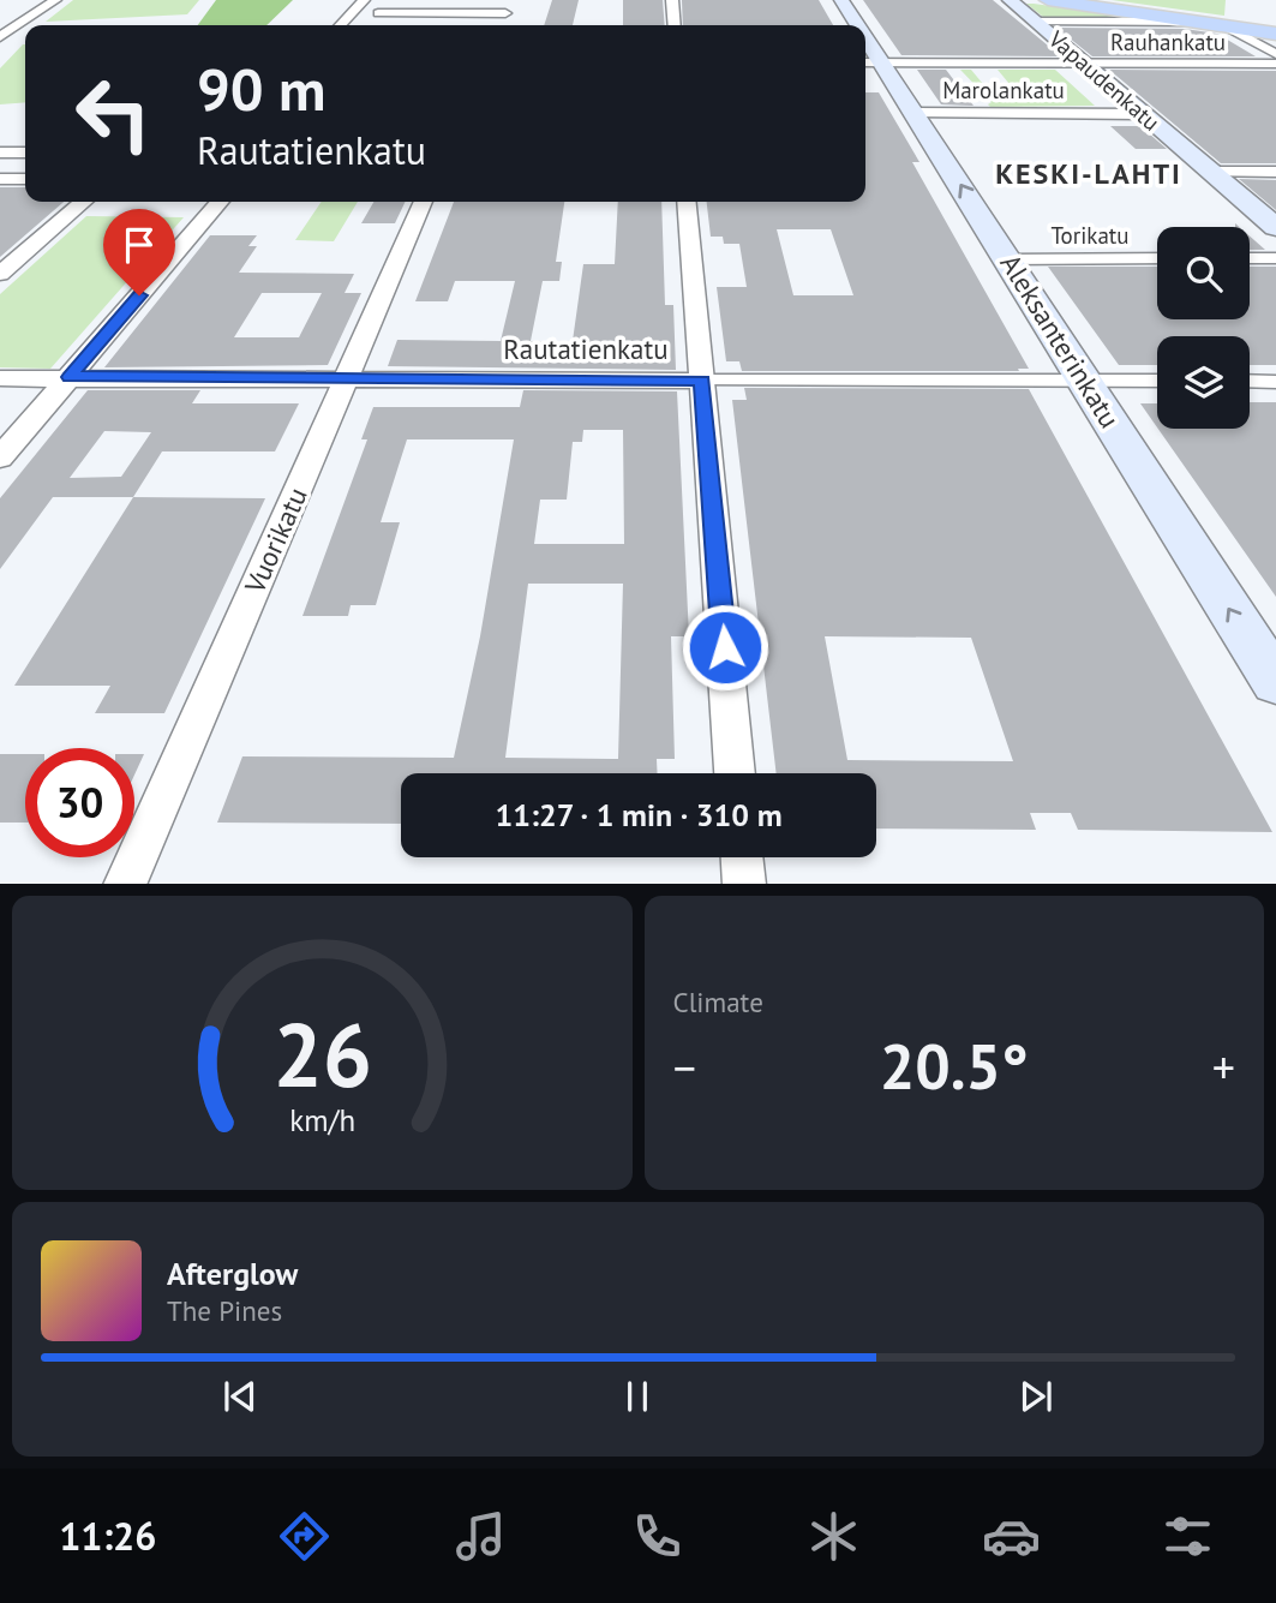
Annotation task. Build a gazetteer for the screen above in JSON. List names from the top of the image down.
{
  "streets": {
    "main road": ["Vapaudenkatu", "Aleksanterinkatu"],
    "street": [
      "Rauhankatu",
      "Marolankatu",
      "Torikatu",
      "Rautatienkatu",
      "Vuorikatu"
    ]
  },
  "crossings": [
    ["Rauhankatu", "Vapaudenkatu"],
    ["Rauhankatu", "Aleksanterinkatu"],
    ["Vapaudenkatu", "Marolankatu"],
    ["Marolankatu", "Aleksanterinkatu"],
    ["Torikatu", "Aleksanterinkatu"],
    ["Aleksanterinkatu", "Rautatienkatu"],
    ["Rautatienkatu", "Vuorikatu"]
  ],
  "one_way": ["Aleksanterinkatu"],
  "districts": ["KESKI-LAHTI"],
  "page": {
    "turn": ["90 m", "Rautatienkatu"],
    "limit": "30",
    "trip": "11:27 · 1 min · 310 m",
    "tile": "Climate",
    "heat": ["−", "20.5°", "+"],
    "song": ["Afterglow", "The Pines"],
    "tabs": "11:26",
    "gauge": ["26", "km/h"]
  }
}
